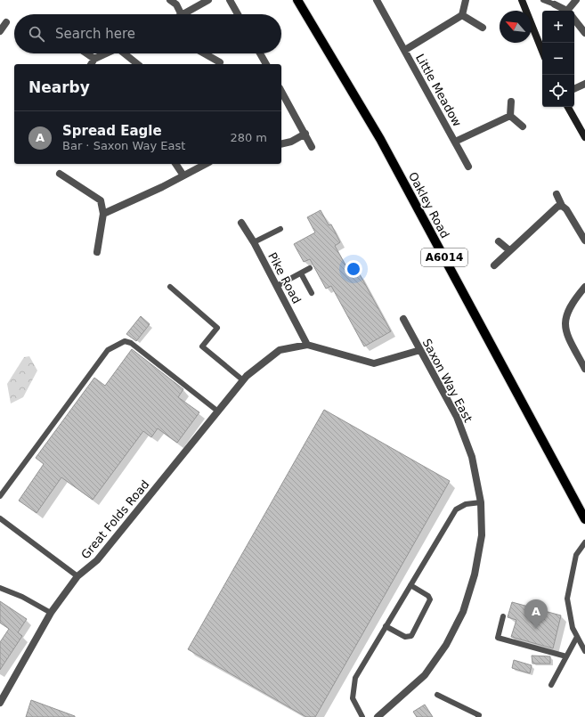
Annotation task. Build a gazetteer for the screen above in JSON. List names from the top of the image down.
{
  "streets": {
    "main road": ["Oakley Road", "A6014"],
    "street": [
      "Little Meadow",
      "Pike Road",
      "Saxon Way East",
      "Great Folds Road"
    ]
  },
  "crossings": [
    ["Pike Road", "Great Folds Road"]
  ],
  "north": "top left",
  "page": {
    "map_buttons": ["+", "−"],
    "search": "Search here",
    "heading": "Nearby",
    "list": [
      {
        "mark": "A",
        "name": "Spread Eagle",
        "note": "Bar · Saxon Way East",
        "value": "280 m"
      }
    ],
    "pins": "A"
  }
}
